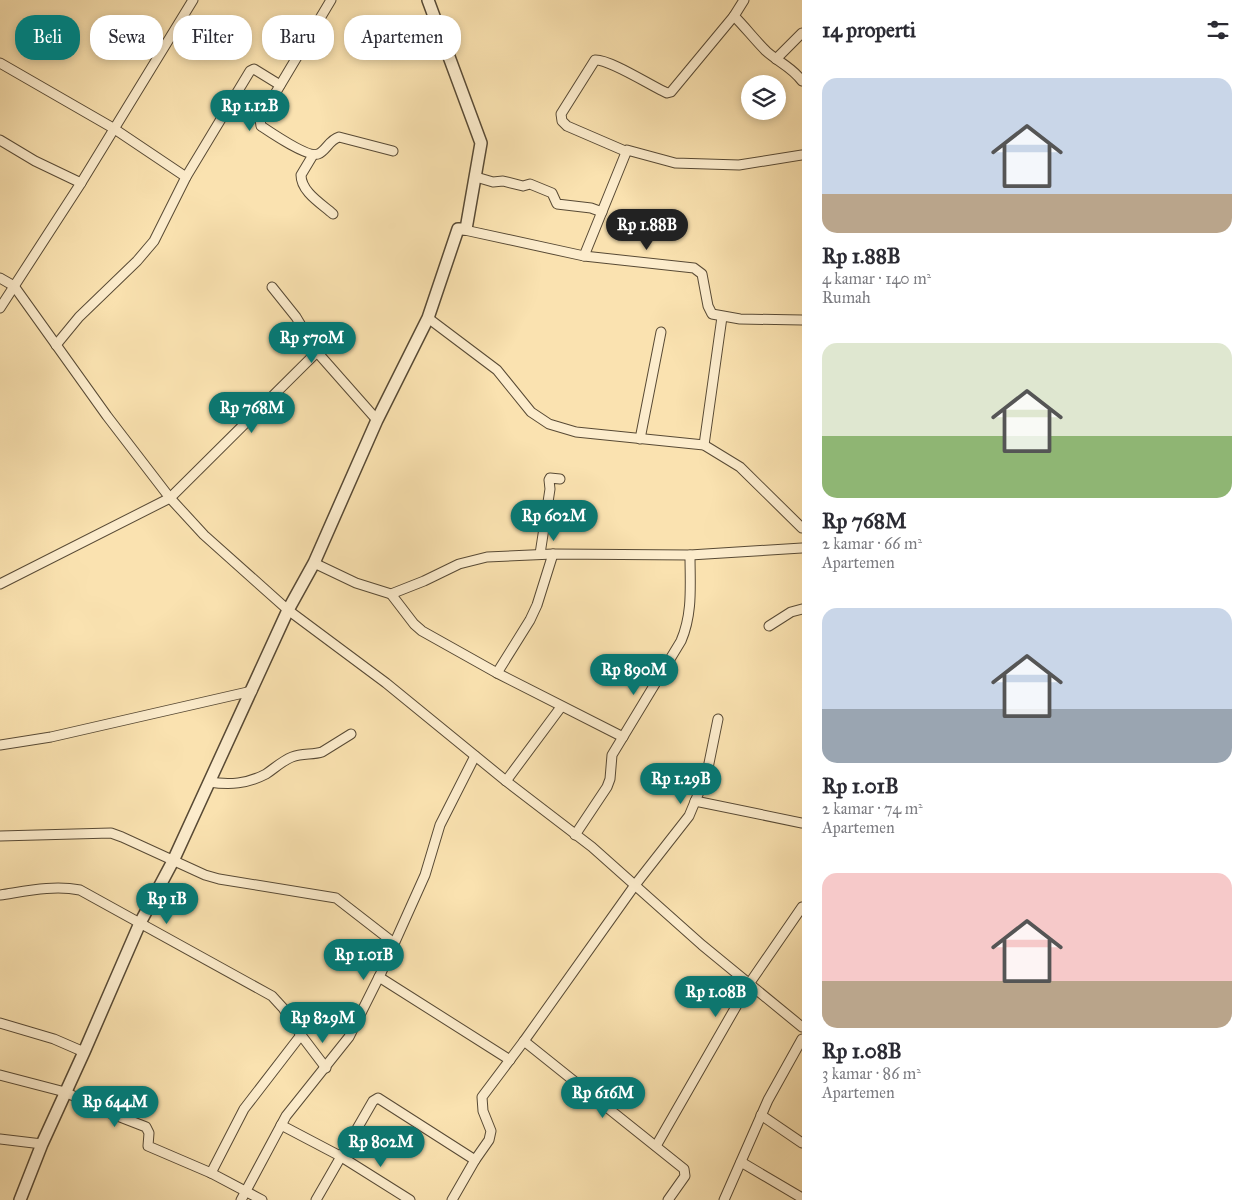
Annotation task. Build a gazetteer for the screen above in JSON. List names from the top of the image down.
{
  "page": {
    "heading": "14 properti",
    "chip": [
      "Beli",
      "Sewa",
      "Filter",
      "Baru",
      "Apartemen"
    ],
    "list": [
      {
        "name": "Rp 1.88B",
        "note": "4 kamar · 140 m² · Rumah"
      },
      {
        "name": "Rp 768M",
        "note": "2 kamar · 66 m² · Apartemen"
      },
      {
        "name": "Rp 1.01B",
        "note": "2 kamar · 74 m² · Apartemen"
      },
      {
        "name": "Rp 1.08B",
        "note": "3 kamar · 86 m² · Apartemen"
      }
    ],
    "price": [
      "Rp 1.12B",
      "Rp 1.88B",
      "Rp 570M",
      "Rp 768M",
      "Rp 602M",
      "Rp 890M",
      "Rp 1.29B",
      "Rp 1B",
      "Rp 1.01B",
      "Rp 1.08B",
      "Rp 829M",
      "Rp 616M",
      "Rp 644M",
      "Rp 802M"
    ]
  }
}
